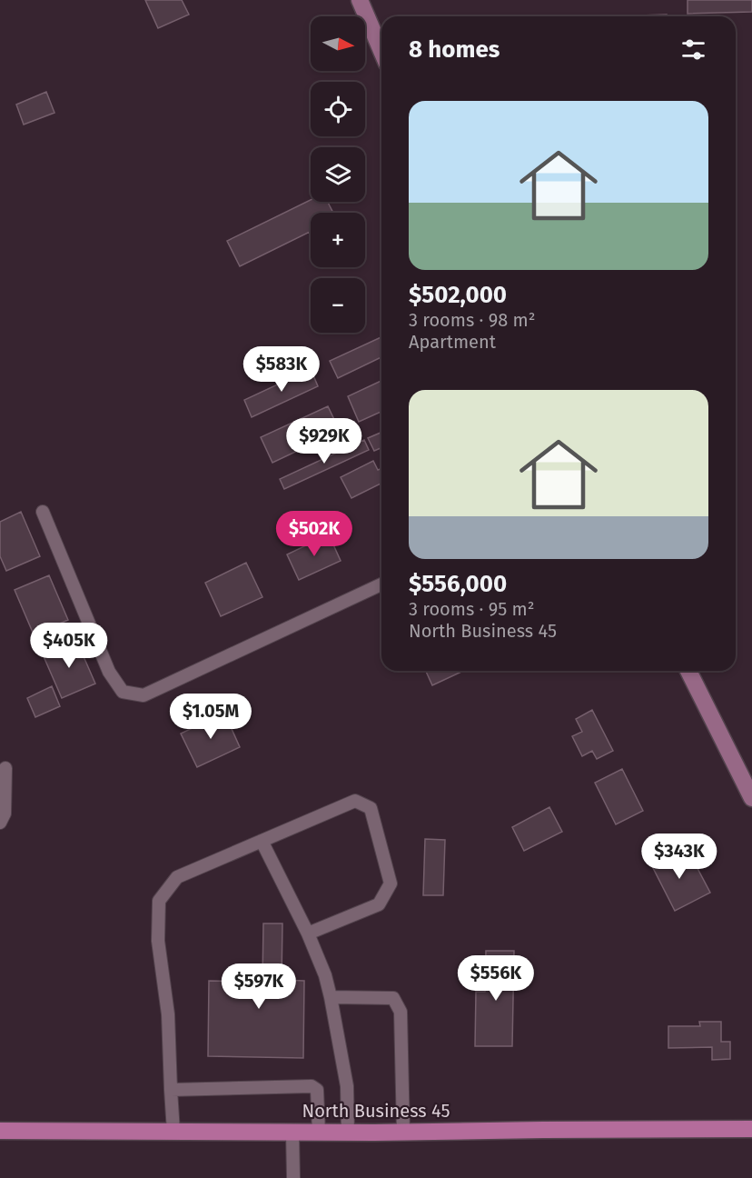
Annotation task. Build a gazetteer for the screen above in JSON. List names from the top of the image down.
{
  "streets": {
    "main road": ["North Business 45"]
  },
  "north": "right",
  "page": {
    "map_buttons": ["+", "−"],
    "heading": "8 homes",
    "list": [
      {
        "name": "$502,000",
        "note": "3 rooms · 98 m² · Apartment"
      },
      {
        "name": "$556,000",
        "note": "3 rooms · 95 m² · North Business 45"
      }
    ],
    "price": [
      "$583K",
      "$929K",
      "$502K",
      "$405K",
      "$1.05M",
      "$343K",
      "$556K",
      "$597K"
    ]
  }
}
